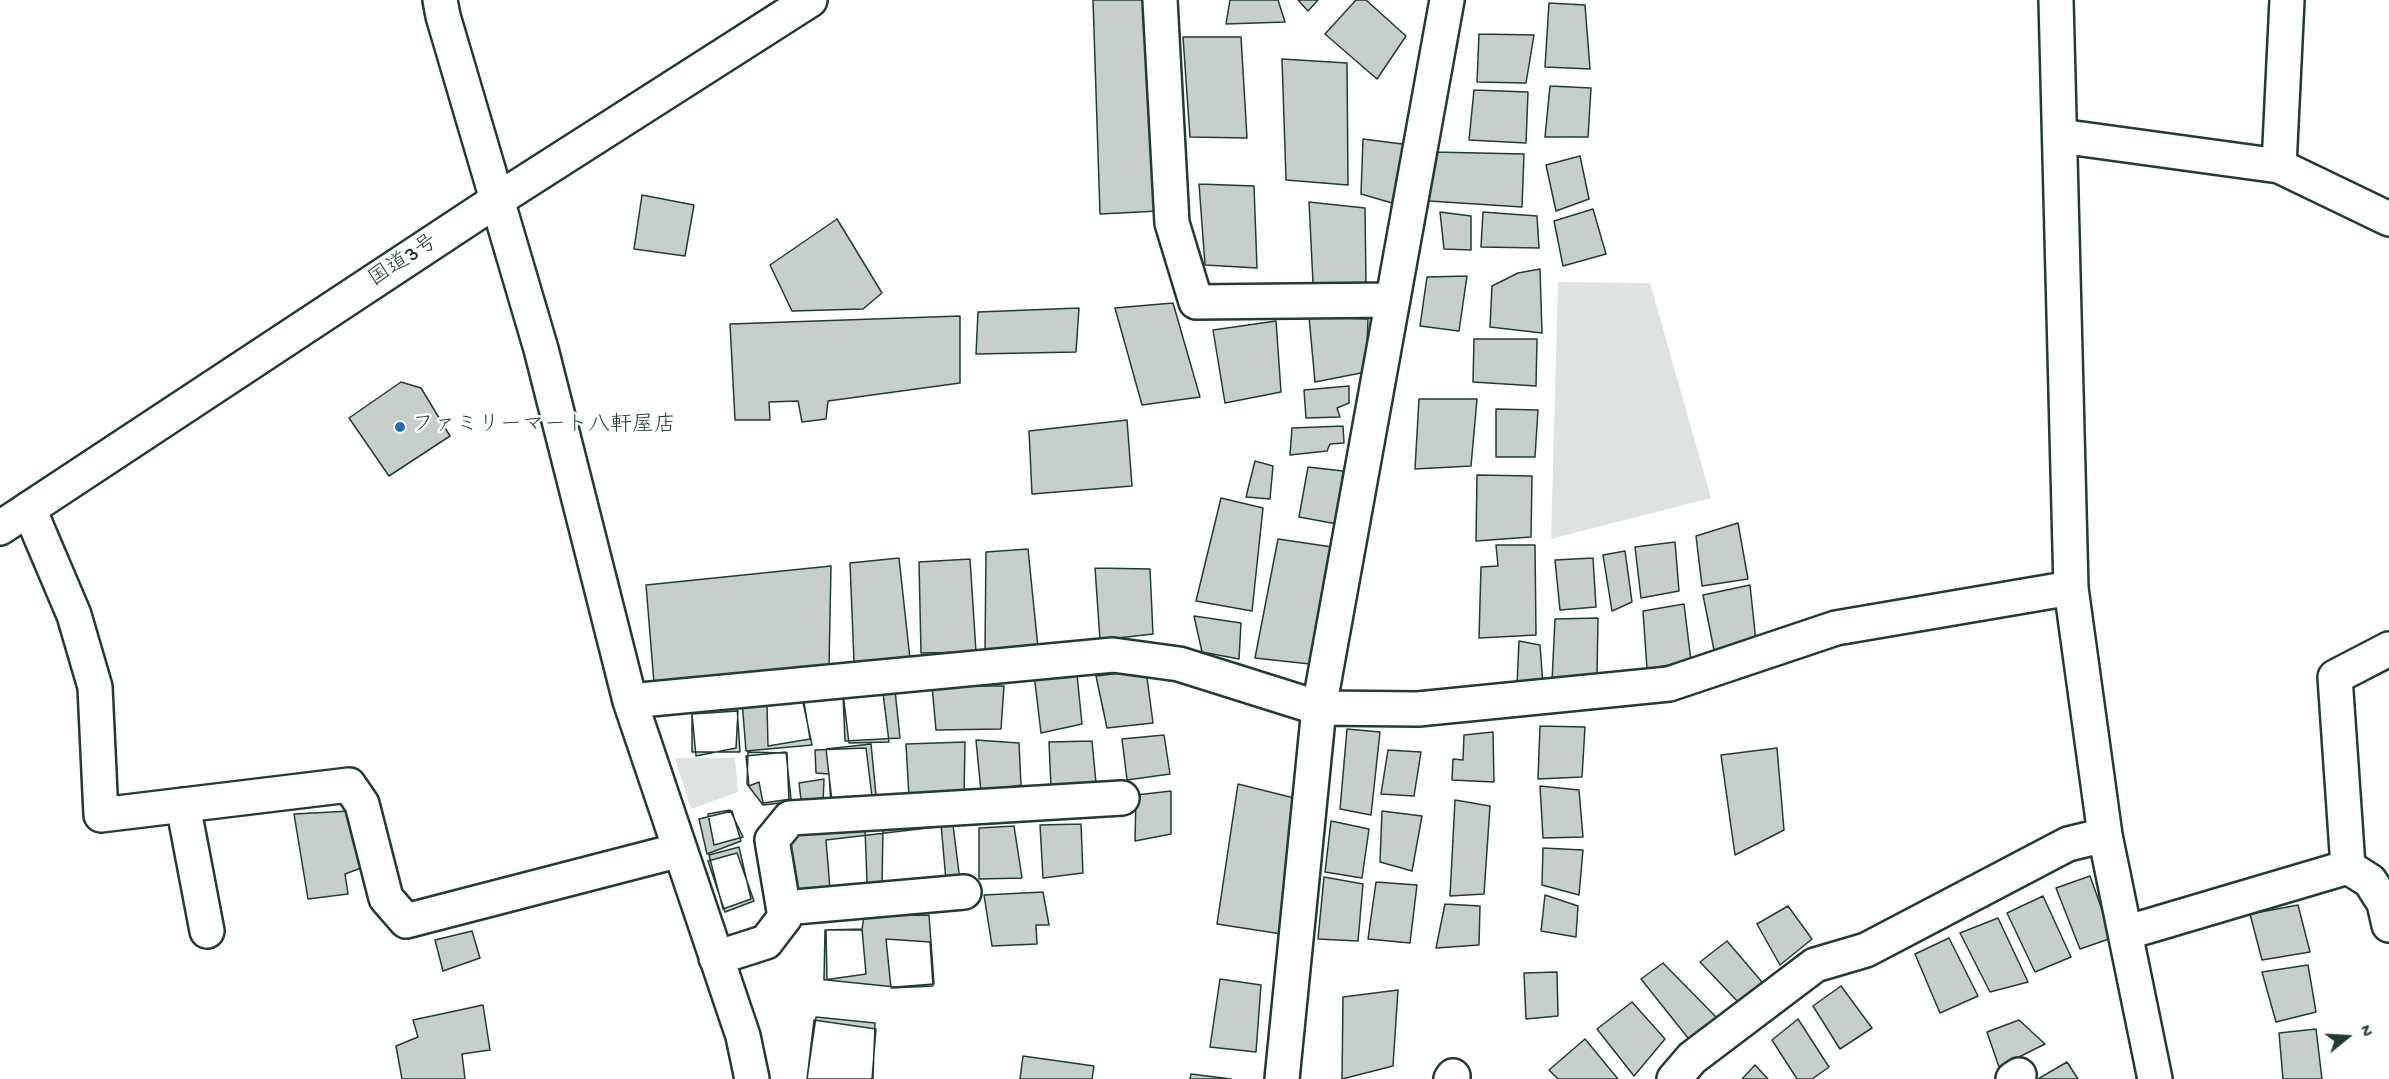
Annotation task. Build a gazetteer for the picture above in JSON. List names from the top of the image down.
{
  "streets": {
    "main road": ["国道3号"]
  },
  "places": ["ファミリーマート八軒屋店"],
  "north": "right"
}
